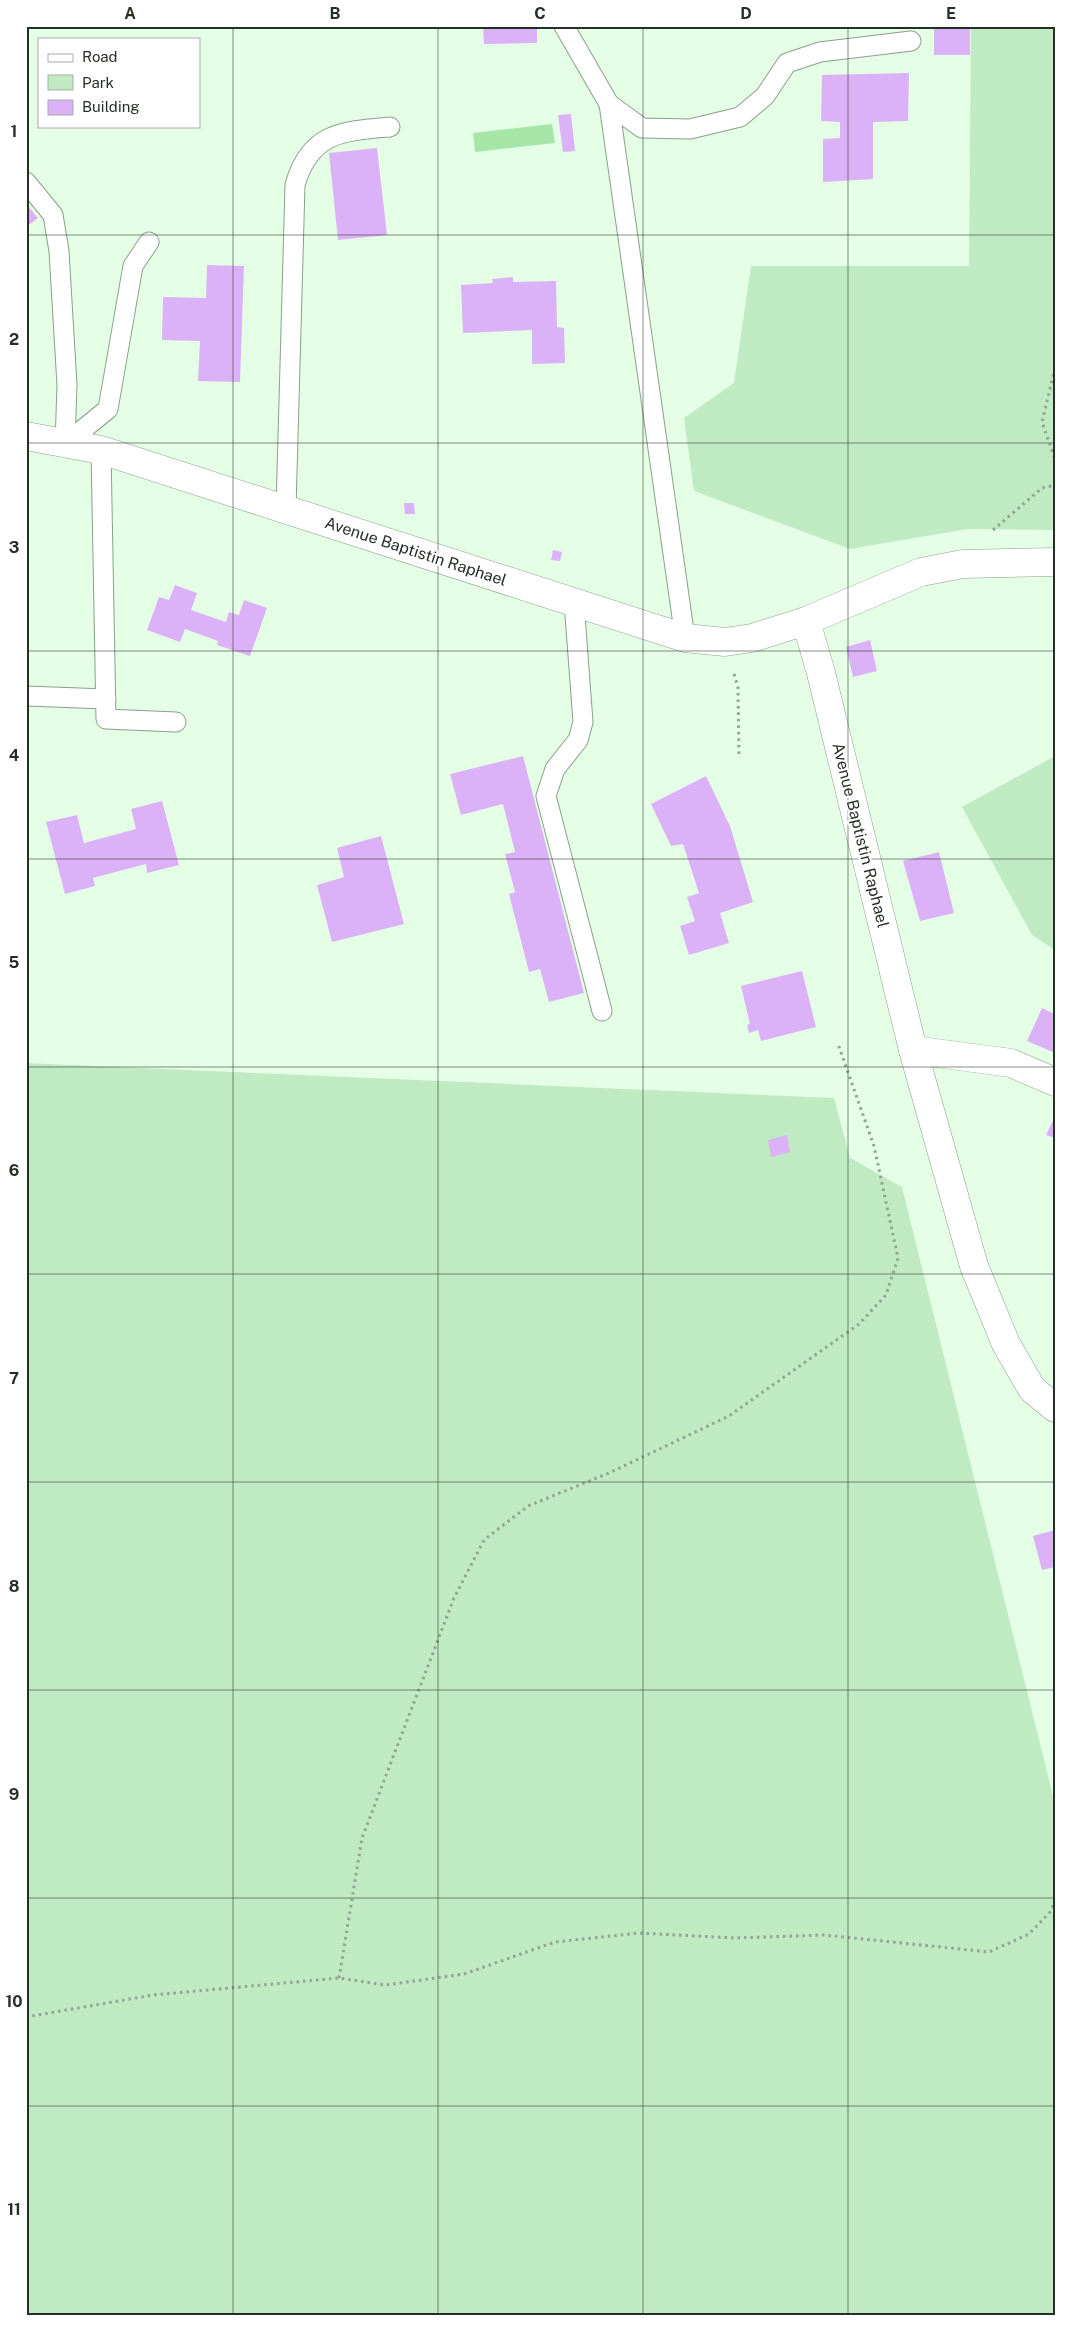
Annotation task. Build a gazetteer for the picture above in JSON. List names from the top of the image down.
{
  "streets": {
    "street": ["Avenue Baptistin Raphael"]
  },
  "legend": ["Road", "Park", "Building"],
  "grid": {
    "columns": [
      "A",
      "B",
      "C",
      "D",
      "E"
    ],
    "rows": [
      "1",
      "2",
      "3",
      "4",
      "5",
      "6",
      "7",
      "8",
      "9",
      "10",
      "11"
    ]
  }
}
